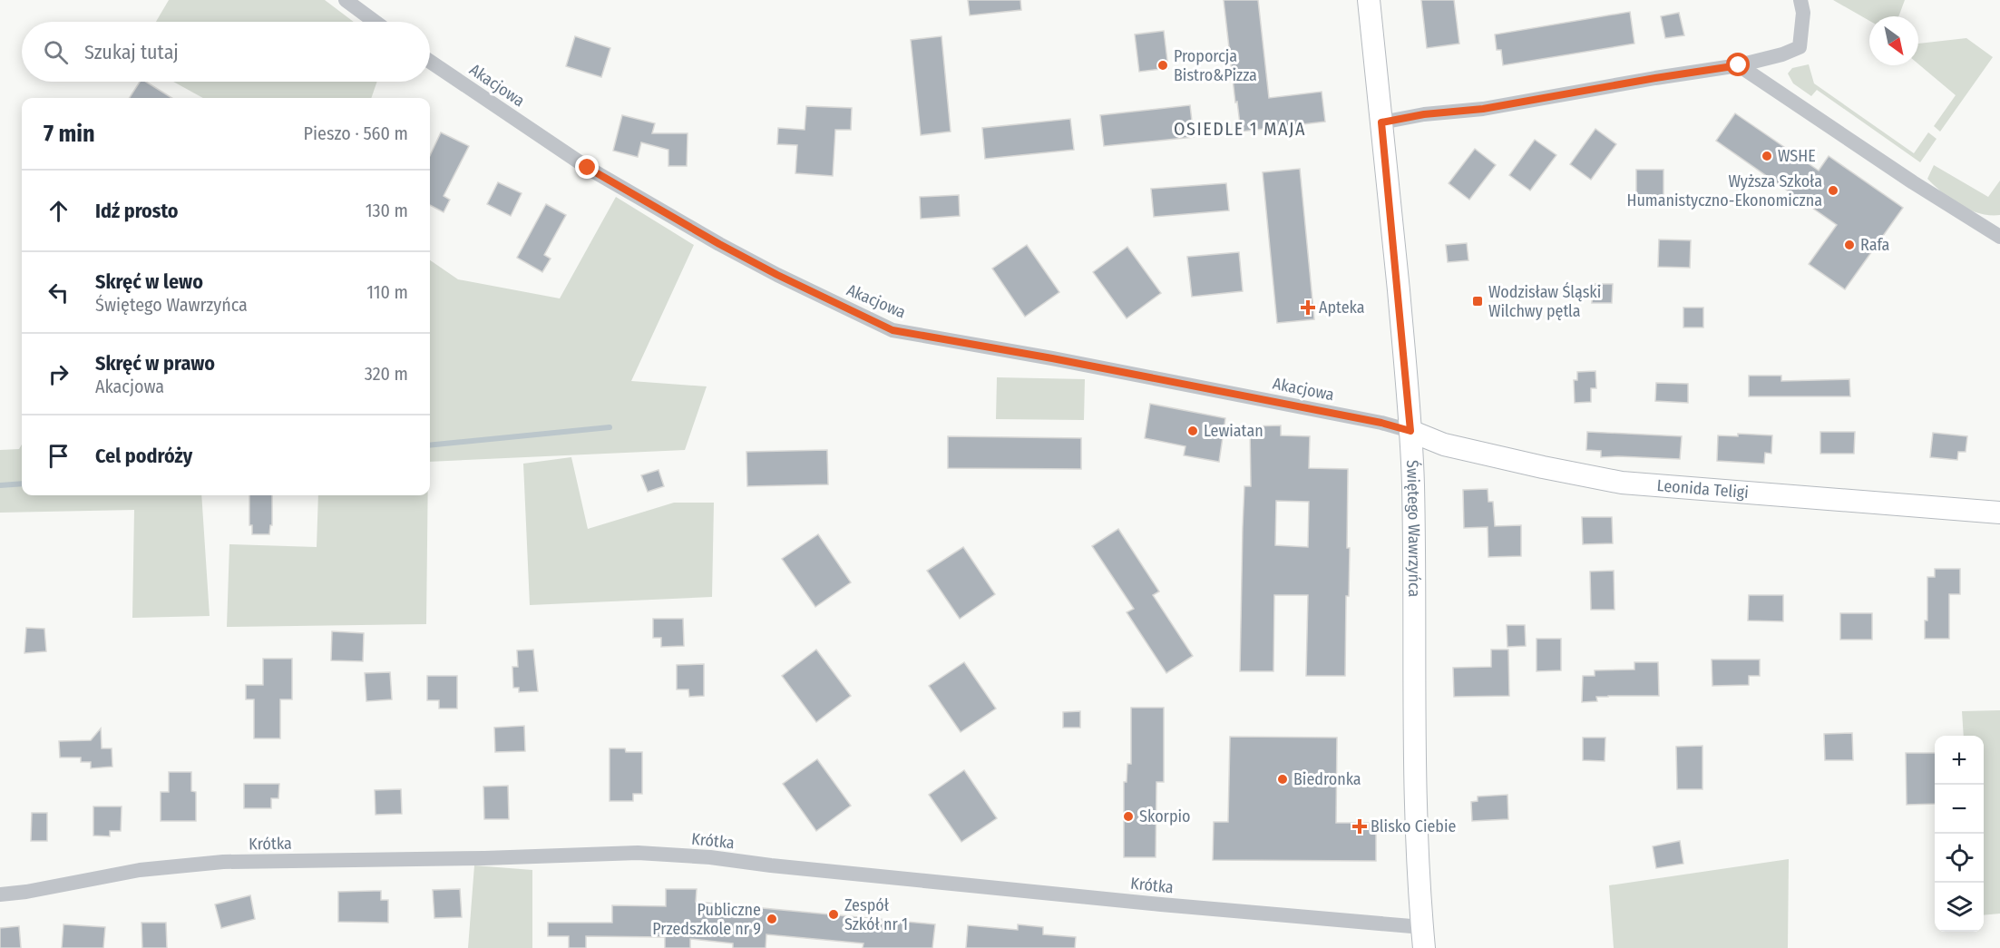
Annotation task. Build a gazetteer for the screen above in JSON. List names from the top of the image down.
{
  "streets": {
    "street": [
      "Akacjowa",
      "Leonida Teligi",
      "Świętego Wawrzyńca",
      "Krótka"
    ]
  },
  "crossings": [
    ["Akacjowa", "Leonida Teligi"],
    ["Akacjowa", "Świętego Wawrzyńca"],
    ["Leonida Teligi", "Świętego Wawrzyńca"],
    ["Świętego Wawrzyńca", "Krótka"]
  ],
  "districts": ["OSIEDLE 1 MAJA"],
  "places": {
    "other": [
      "Proporcja Bistro&Pizza",
      "WSHE",
      "Wyższa Szkoła Humanistyczno-Ekonomiczna",
      "Rafa",
      "Lewiatan",
      "Biedronka",
      "Skorpio",
      "Zespół Szkół nr 1",
      "Publiczne Przedszkole nr 9"
    ],
    "transit": ["Wodzisław Śląski Wilchwy pętla"],
    "health": ["Apteka", "Blisko Ciebie"]
  },
  "north": "bottom right",
  "page": {
    "search": "Szukaj tutaj",
    "heading": ["7 min", "Pieszo · 560 m"],
    "list": [
      ["Idź prosto", "130 m"],
      ["Skręć w lewo", "Świętego Wawrzyńca", "110 m"],
      ["Skręć w prawo", "Akacjowa", "320 m"],
      "Cel podróży"
    ],
    "map_buttons": ["+", "−"]
  }
}
